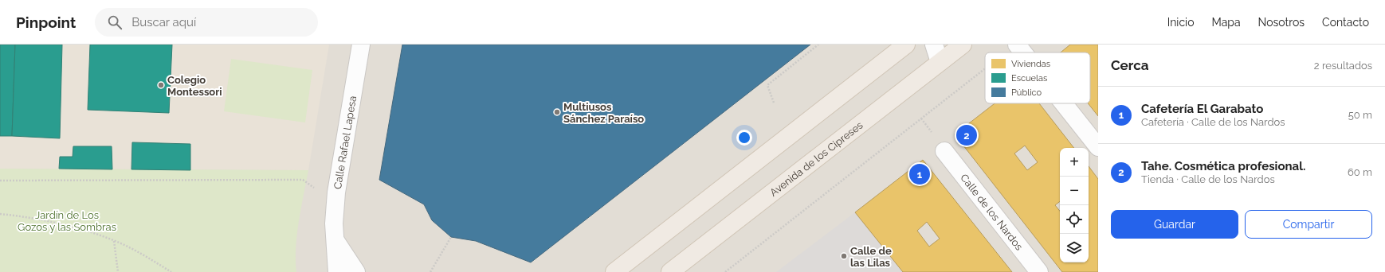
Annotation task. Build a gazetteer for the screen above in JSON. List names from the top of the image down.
{
  "streets": {
    "main road": ["Avenida de los Cipreses"],
    "street": ["Calle Rafael Lapesa", "Calle de los Nardos"]
  },
  "parks": ["Jardín de Los Gozos y las Sombras"],
  "places": ["Colegio Montessori", "Multiusos Sánchez Paraíso", "Calle de las Lilas"],
  "legend": ["Viviendas", "Escuelas", "Público"],
  "page": {
    "header": "Pinpoint",
    "search": "Buscar aquí",
    "nav": [
      "Inicio",
      "Mapa",
      "Nosotros",
      "Contacto"
    ],
    "heading": ["Cerca", "2 resultados"],
    "list": [
      {
        "mark": "1",
        "name": "Cafetería El Garabato",
        "note": "Cafetería · Calle de los Nardos",
        "value": "50 m"
      },
      {
        "mark": "2",
        "name": "Tahe. Cosmética profesional.",
        "note": "Tienda · Calle de los Nardos",
        "value": "60 m"
      }
    ],
    "pins": ["2", "1"],
    "map_buttons": ["+", "−"],
    "buttons": ["Guardar", "Compartir"]
  }
}
